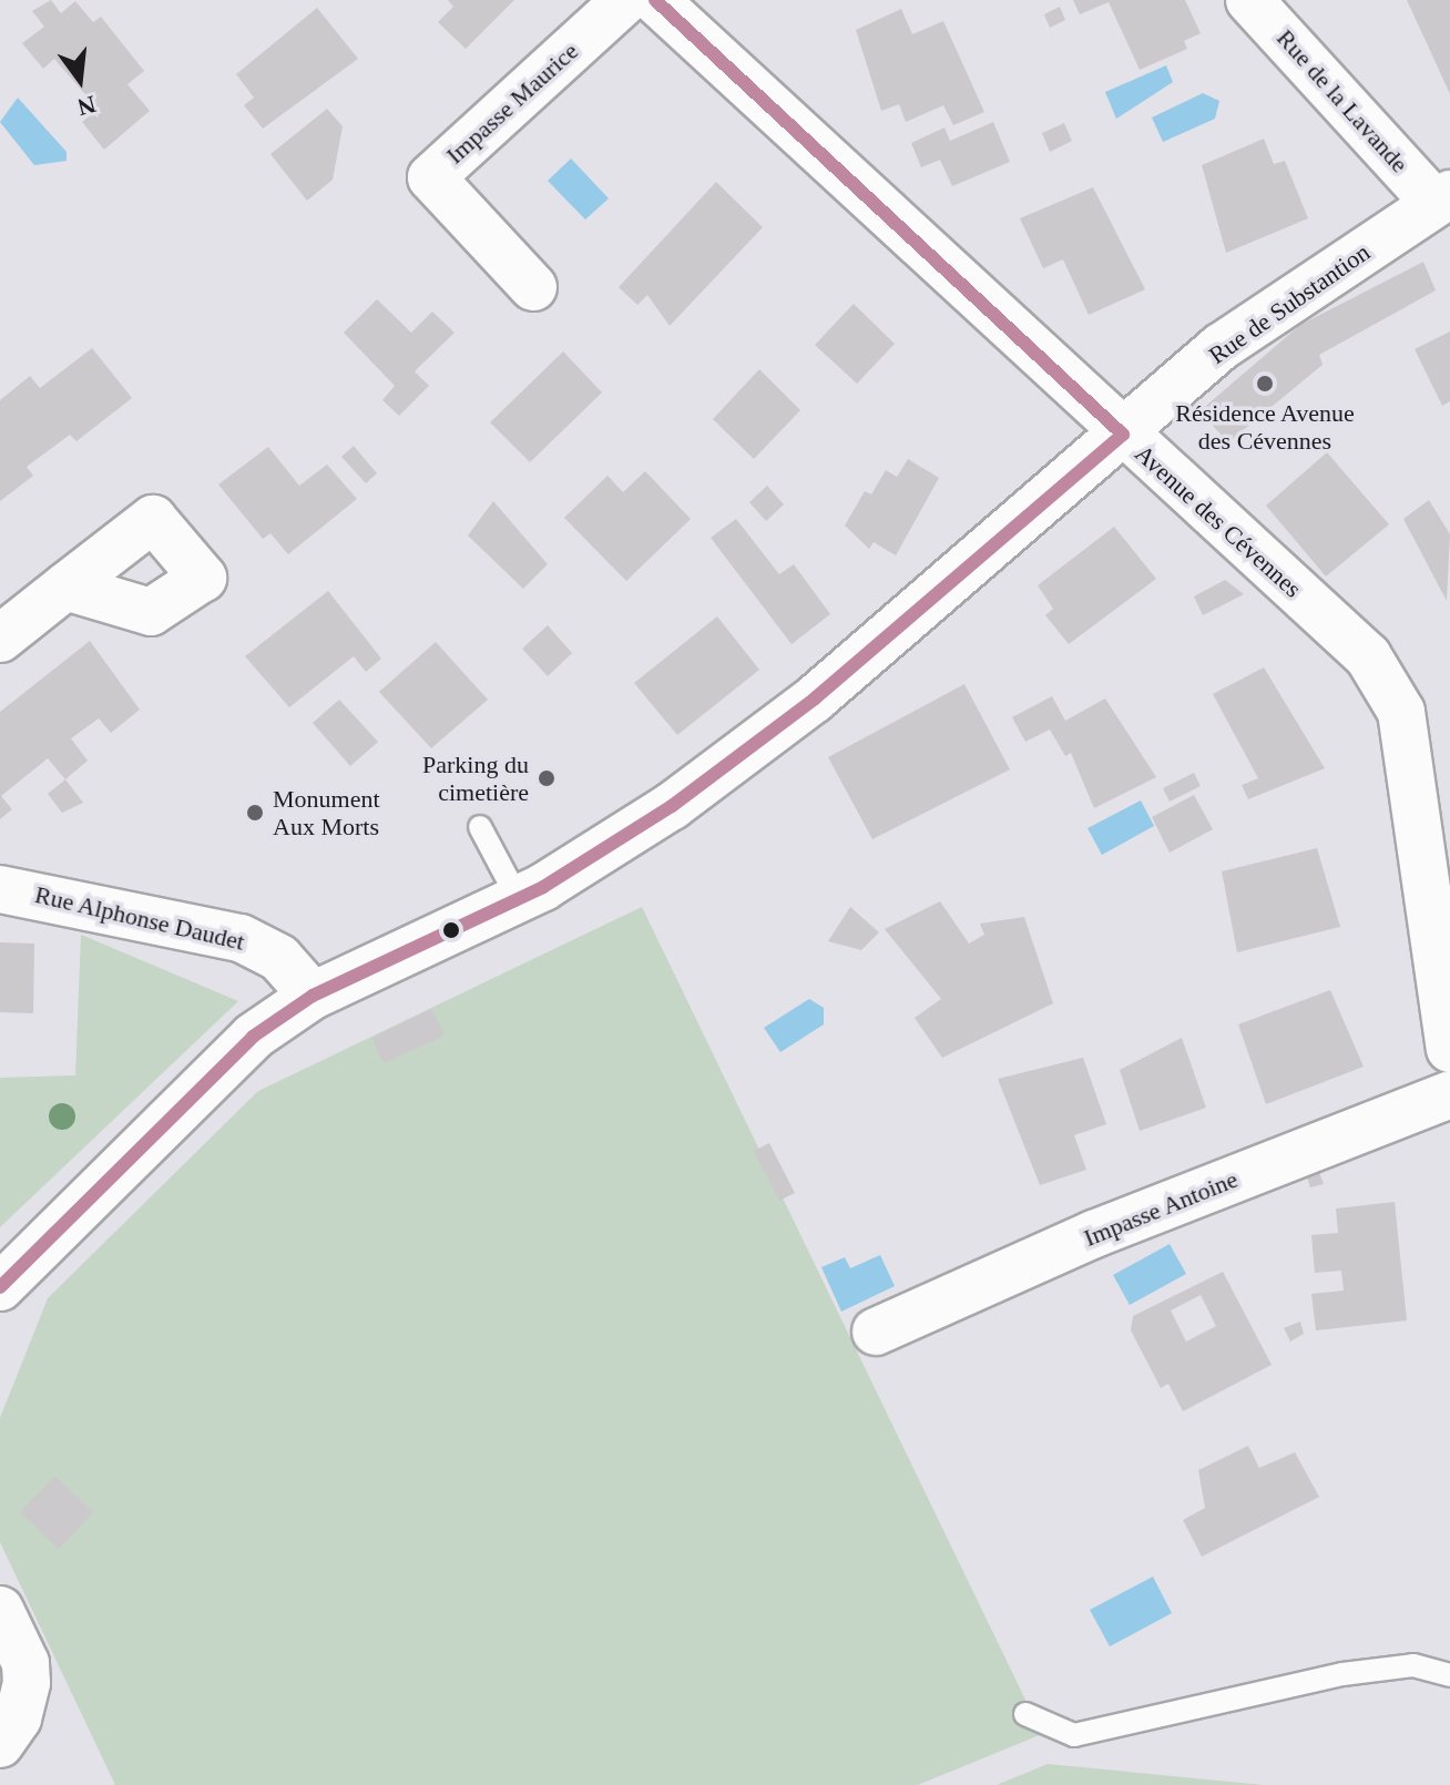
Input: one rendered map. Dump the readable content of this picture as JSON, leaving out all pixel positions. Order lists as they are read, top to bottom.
{
  "streets": {
    "street": [
      "Rue de la Lavande",
      "Impasse Maurice",
      "Rue de Substantion",
      "Avenue des Cévennes",
      "Rue Alphonse Daudet",
      "Impasse Antoine"
    ]
  },
  "crossings": [
    ["Rue de la Lavande", "Rue de Substantion"],
    ["Rue de Substantion", "Avenue des Cévennes"],
    ["Rue de Substantion", "Rue Alphonse Daudet"]
  ],
  "places": ["Résidence Avenue des Cévennes", "Parking du cimetière", "Monument Aux Morts"],
  "north": "bottom"
}
